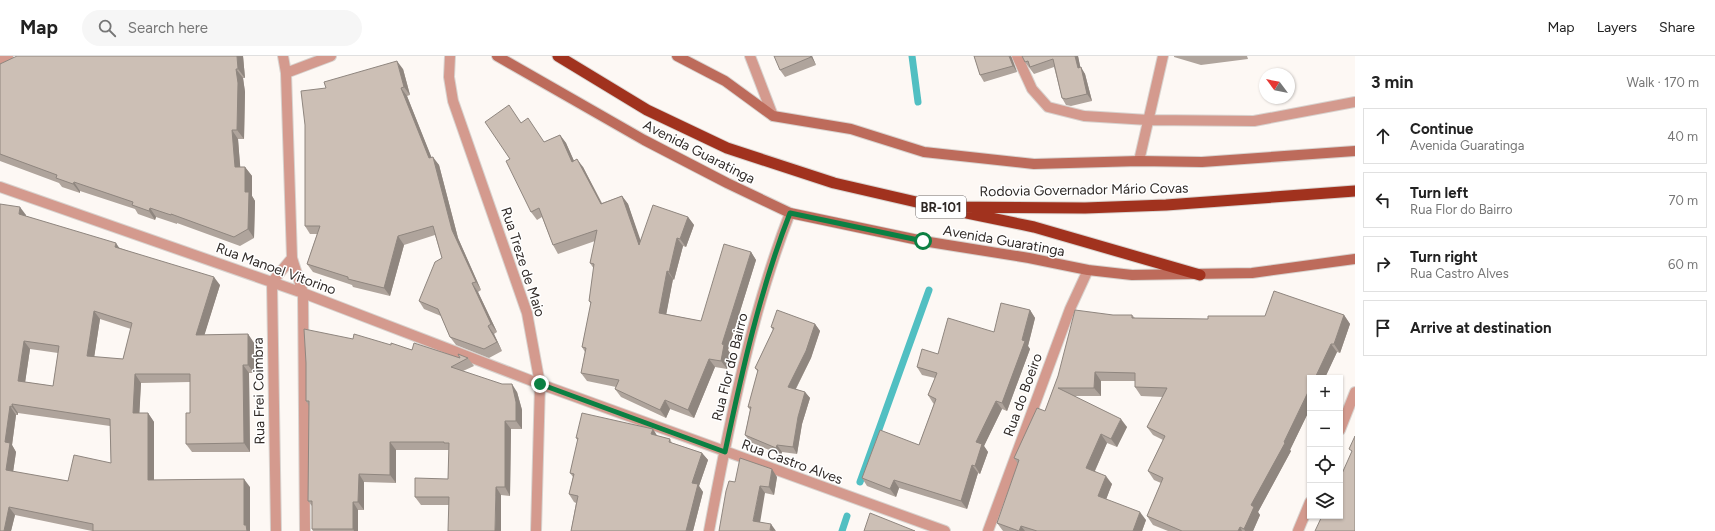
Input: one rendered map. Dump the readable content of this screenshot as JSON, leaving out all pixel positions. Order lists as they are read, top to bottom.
{
  "streets": {
    "highway": ["Rodovia Governador Mário Covas", "BR-101"],
    "main road": ["Avenida Guaratinga"],
    "street": [
      "Rua Treze de Maio",
      "Rua Manoel Vitorino",
      "Rua Flor do Bairro",
      "Rua Frei Coimbra",
      "Rua do Boeiro",
      "Rua Castro Alves"
    ]
  },
  "crossings": [
    ["Avenida Guaratinga", "Rua Flor do Bairro"],
    ["Avenida Guaratinga", "Rua do Boeiro"],
    ["Rua Treze de Maio", "Rua Manoel Vitorino"],
    ["Rua Treze de Maio", "Rua Castro Alves"],
    ["Rua Manoel Vitorino", "Rua Frei Coimbra"],
    ["Rua Manoel Vitorino", "Rua Castro Alves"],
    ["Rua Flor do Bairro", "Rua Castro Alves"]
  ],
  "north": "top left",
  "page": {
    "header": "Map",
    "search": "Search here",
    "nav": ["Map", "Layers", "Share"],
    "heading": ["3 min", "Walk · 170 m"],
    "list": [
      ["Continue", "Avenida Guaratinga", "40 m"],
      ["Turn left", "Rua Flor do Bairro", "70 m"],
      ["Turn right", "Rua Castro Alves", "60 m"],
      "Arrive at destination"
    ],
    "map_buttons": ["+", "−"]
  }
}
